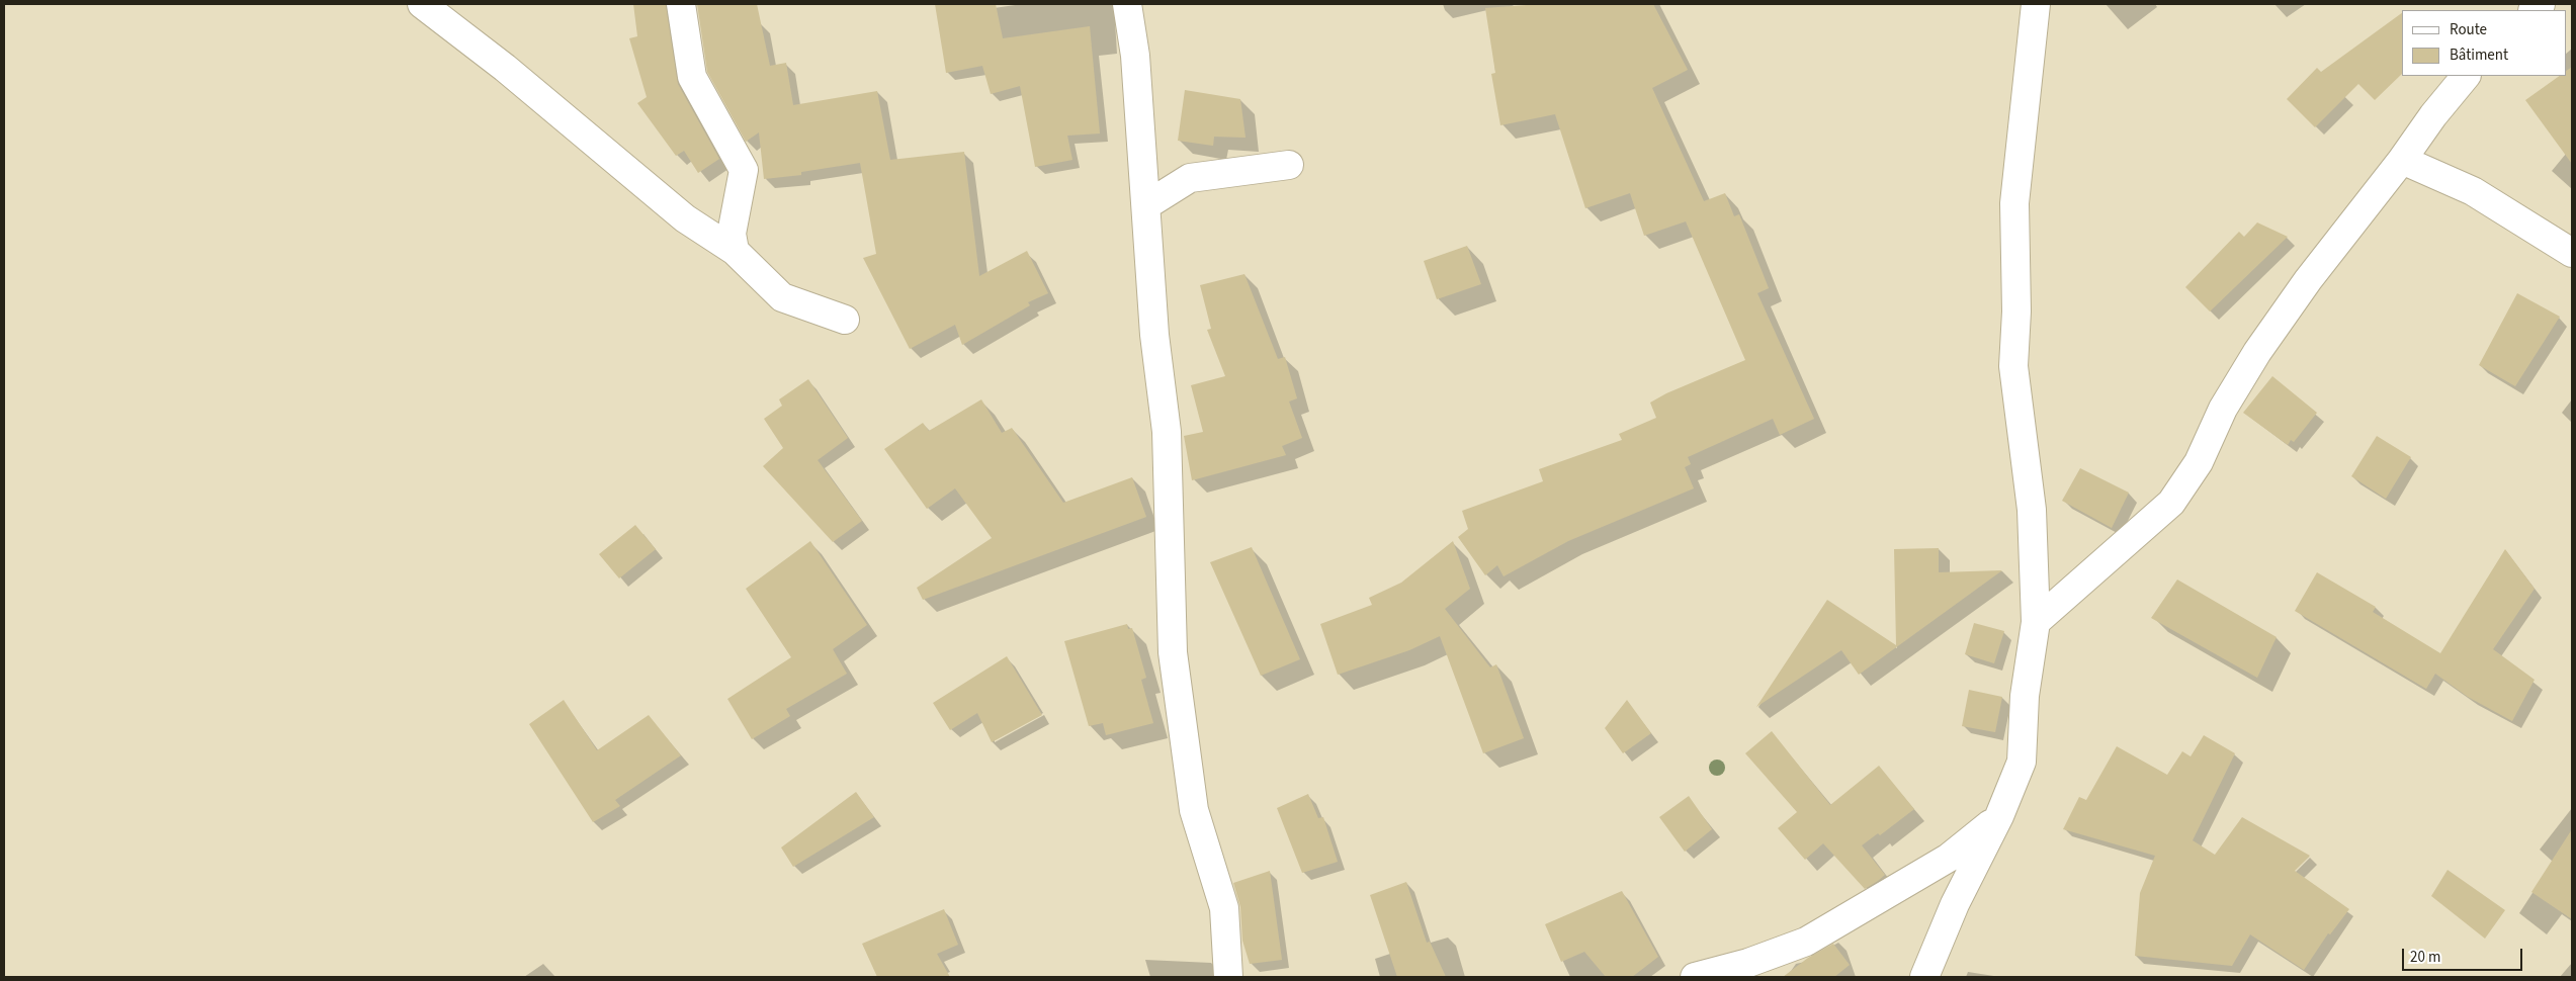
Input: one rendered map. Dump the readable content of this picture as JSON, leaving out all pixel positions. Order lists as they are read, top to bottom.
{
  "legend": ["Route", "Bâtiment"],
  "scale_bar": "20 m"
}
